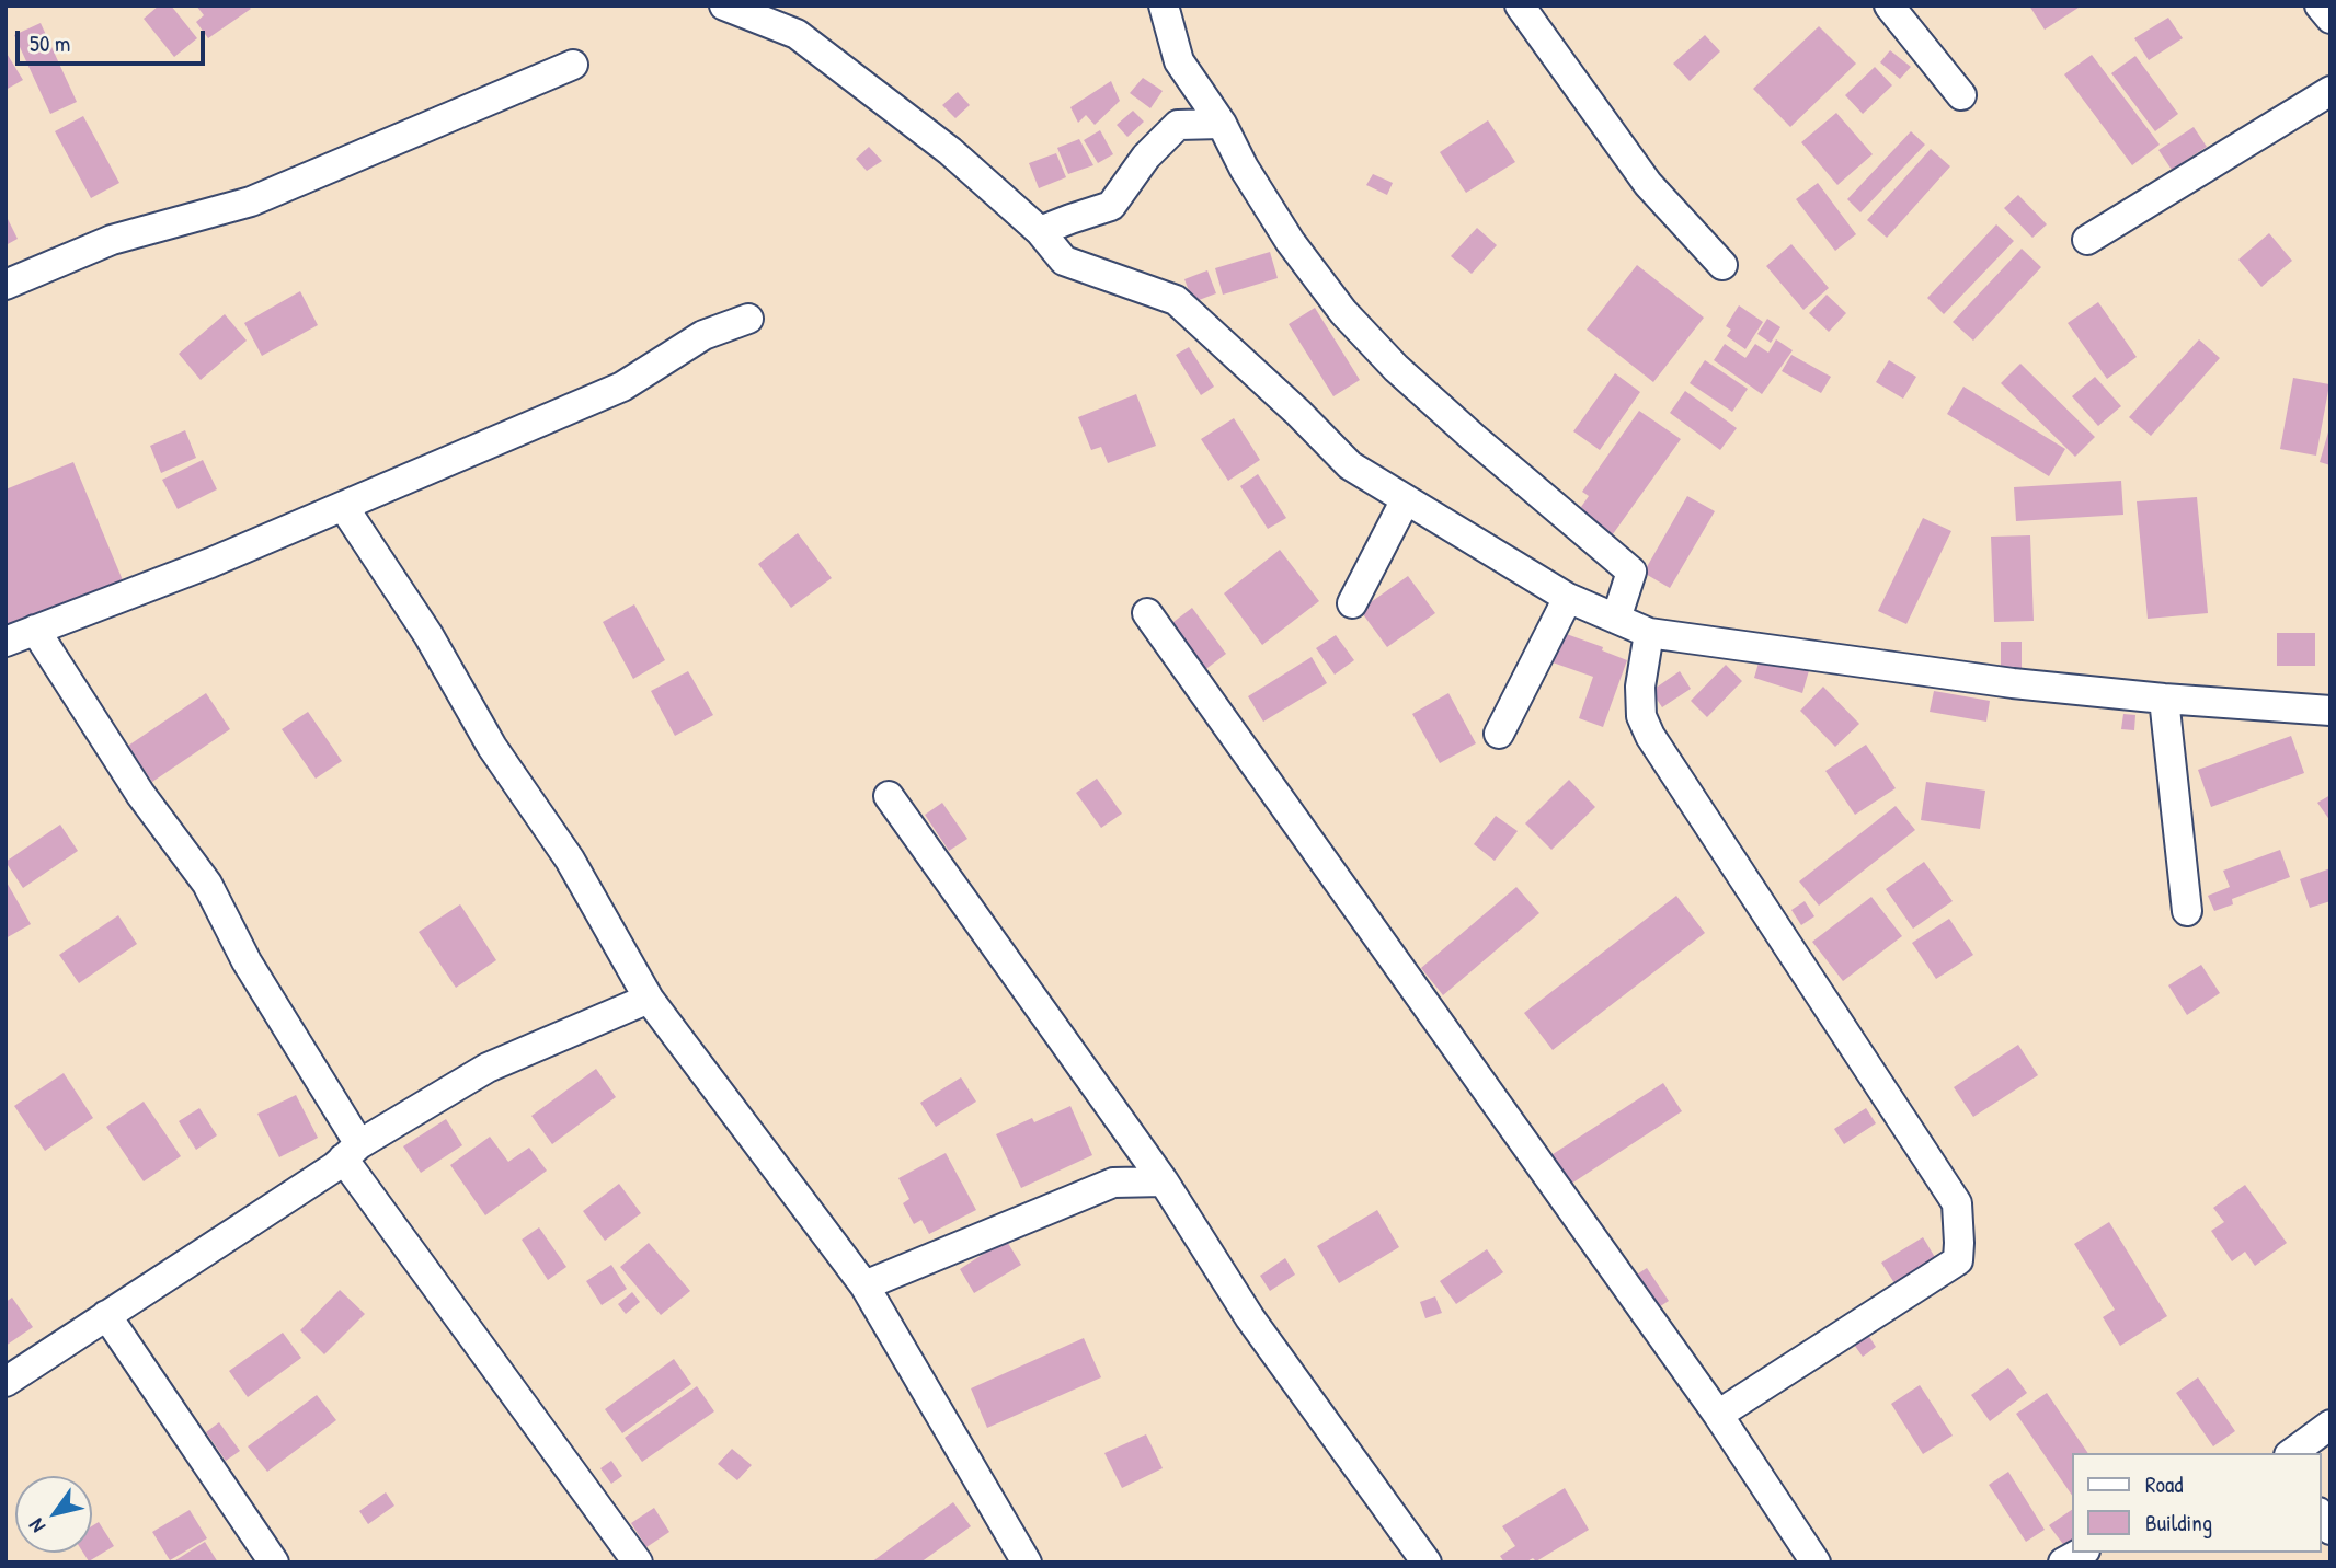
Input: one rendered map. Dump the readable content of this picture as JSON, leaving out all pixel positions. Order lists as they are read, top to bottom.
{
  "legend": ["Road", "Building"],
  "scale_bar": "50 m",
  "north": "bottom left"
}
